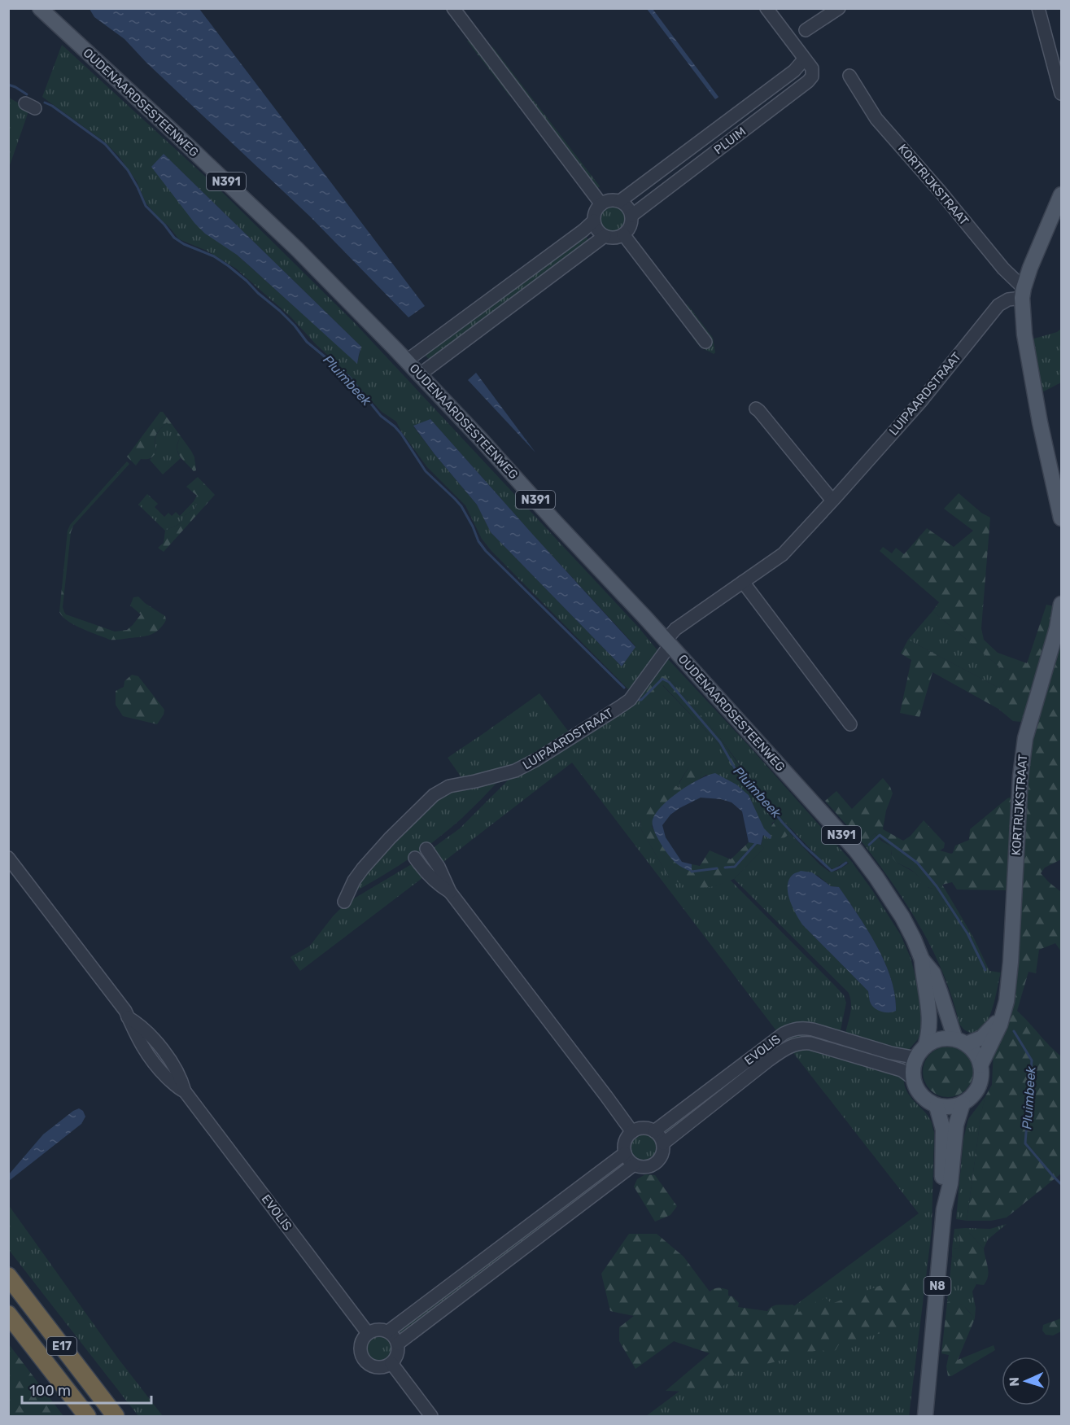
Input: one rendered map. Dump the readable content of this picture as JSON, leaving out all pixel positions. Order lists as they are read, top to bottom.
{
  "streets": {
    "highway": ["E17"],
    "main road": [
      "OUDENAARDSESTEENWEG",
      "N391",
      "KORTRIJKSTRAAT",
      "N8"
    ],
    "street": ["PLUIM", "LUIPAARDSTRAAT", "EVOLIS"]
  },
  "crossings": [
    ["OUDENAARDSESTEENWEG", "KORTRIJKSTRAAT"],
    ["OUDENAARDSESTEENWEG", "LUIPAARDSTRAAT"],
    ["OUDENAARDSESTEENWEG", "EVOLIS"],
    ["OUDENAARDSESTEENWEG", "N8"],
    ["KORTRIJKSTRAAT", "LUIPAARDSTRAAT"],
    ["KORTRIJKSTRAAT", "EVOLIS"],
    ["KORTRIJKSTRAAT", "N8"],
    ["EVOLIS", "N8"]
  ],
  "water": ["Pluimbeek"],
  "scale_bar": "100 m",
  "north": "left"
}
